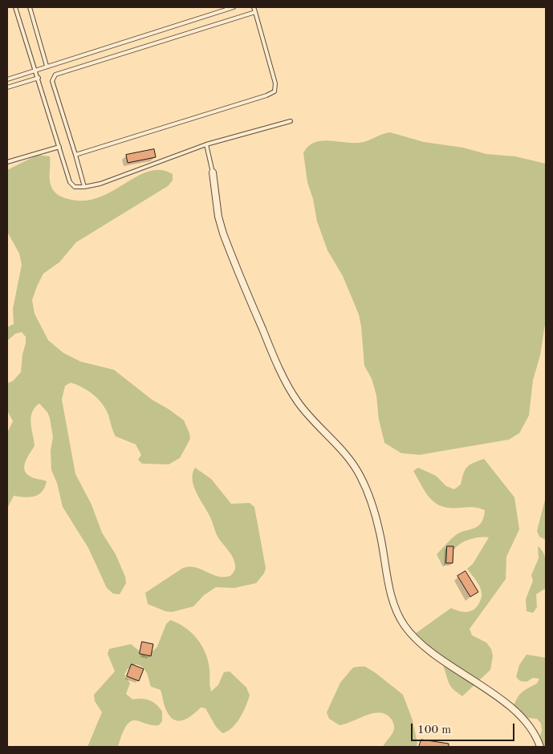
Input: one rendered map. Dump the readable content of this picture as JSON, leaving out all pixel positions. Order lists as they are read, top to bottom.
{
  "scale_bar": "100 m"
}
